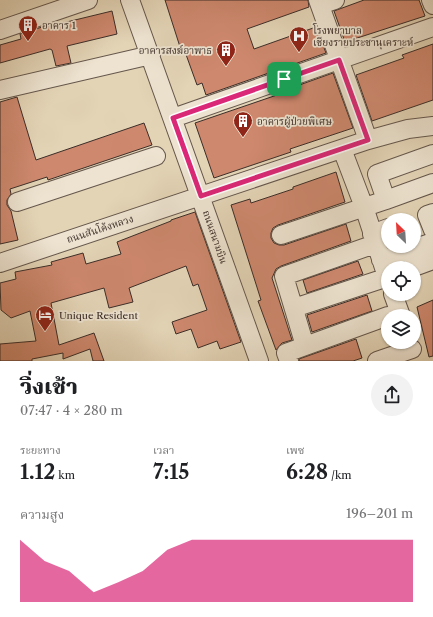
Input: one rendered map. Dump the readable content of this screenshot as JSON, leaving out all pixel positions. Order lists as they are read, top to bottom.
{
  "streets": {
    "street": ["ถนนสันโค้งหลวง", "ถนนสนามบิน"]
  },
  "crossings": [
    ["ถนนสันโค้งหลวง", "ถนนสนามบิน"]
  ],
  "places": {
    "building": ["อาคาร 1", "อาคารสงฆ์อาพาธ", "อาคารผู้ป่วยพิเศษ"],
    "hospital": ["โรงพยาบาล เชียงรายประชานุเคราะห์"],
    "hotel": ["Unique Resident"]
  },
  "north": "top left",
  "page": {
    "heading": ["วิ่งเช้า", "07:47 · 4 × 280 m"],
    "stats": [
      ["ระยะทาง", "1.12 km"],
      ["เวลา", "7:15"],
      ["เพซ", "6:28 /km"]
    ],
    "chart": ["ความสูง", "196–201 m"]
  }
}
